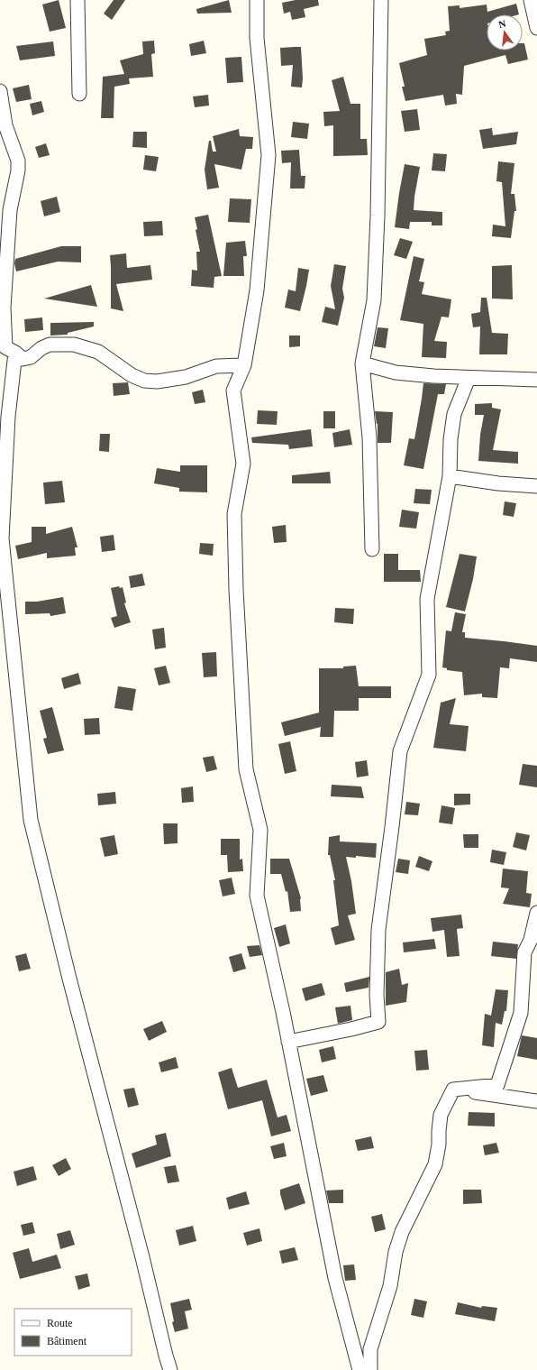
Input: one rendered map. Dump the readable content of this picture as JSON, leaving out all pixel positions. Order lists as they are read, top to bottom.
{
  "legend": ["Route", "Bâtiment"],
  "north": "top"
}
